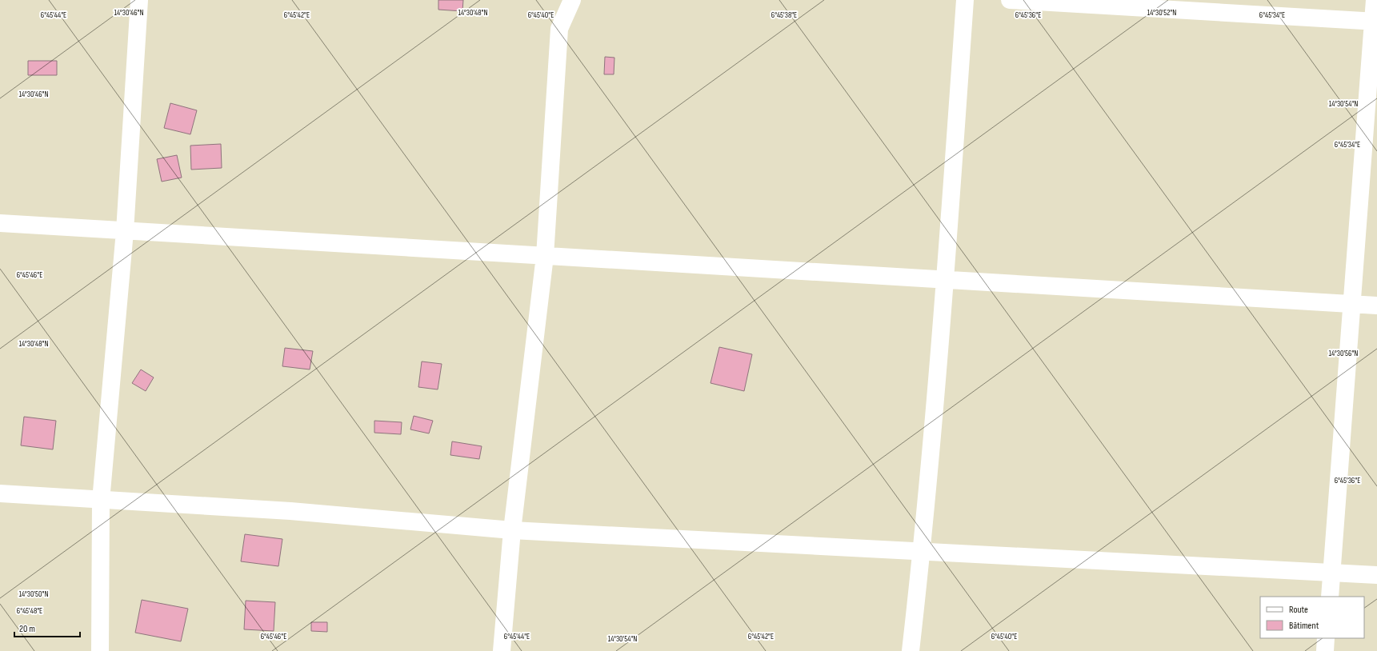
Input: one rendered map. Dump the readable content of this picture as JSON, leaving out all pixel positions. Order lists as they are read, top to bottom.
{
  "legend": ["Route", "Bâtiment"],
  "scale_bar": "20 m",
  "coordinates": [
    "14°30'46\"N",
    "14°30'48\"N",
    "14°30'52\"N",
    "6°45'44\"E",
    "6°45'42\"E",
    "6°45'40\"E",
    "6°45'38\"E",
    "6°45'36\"E",
    "6°45'34\"E",
    "14°30'54\"N",
    "6°45'46\"E",
    "14°30'56\"N",
    "14°30'50\"N",
    "6°45'48\"E"
  ]
}
